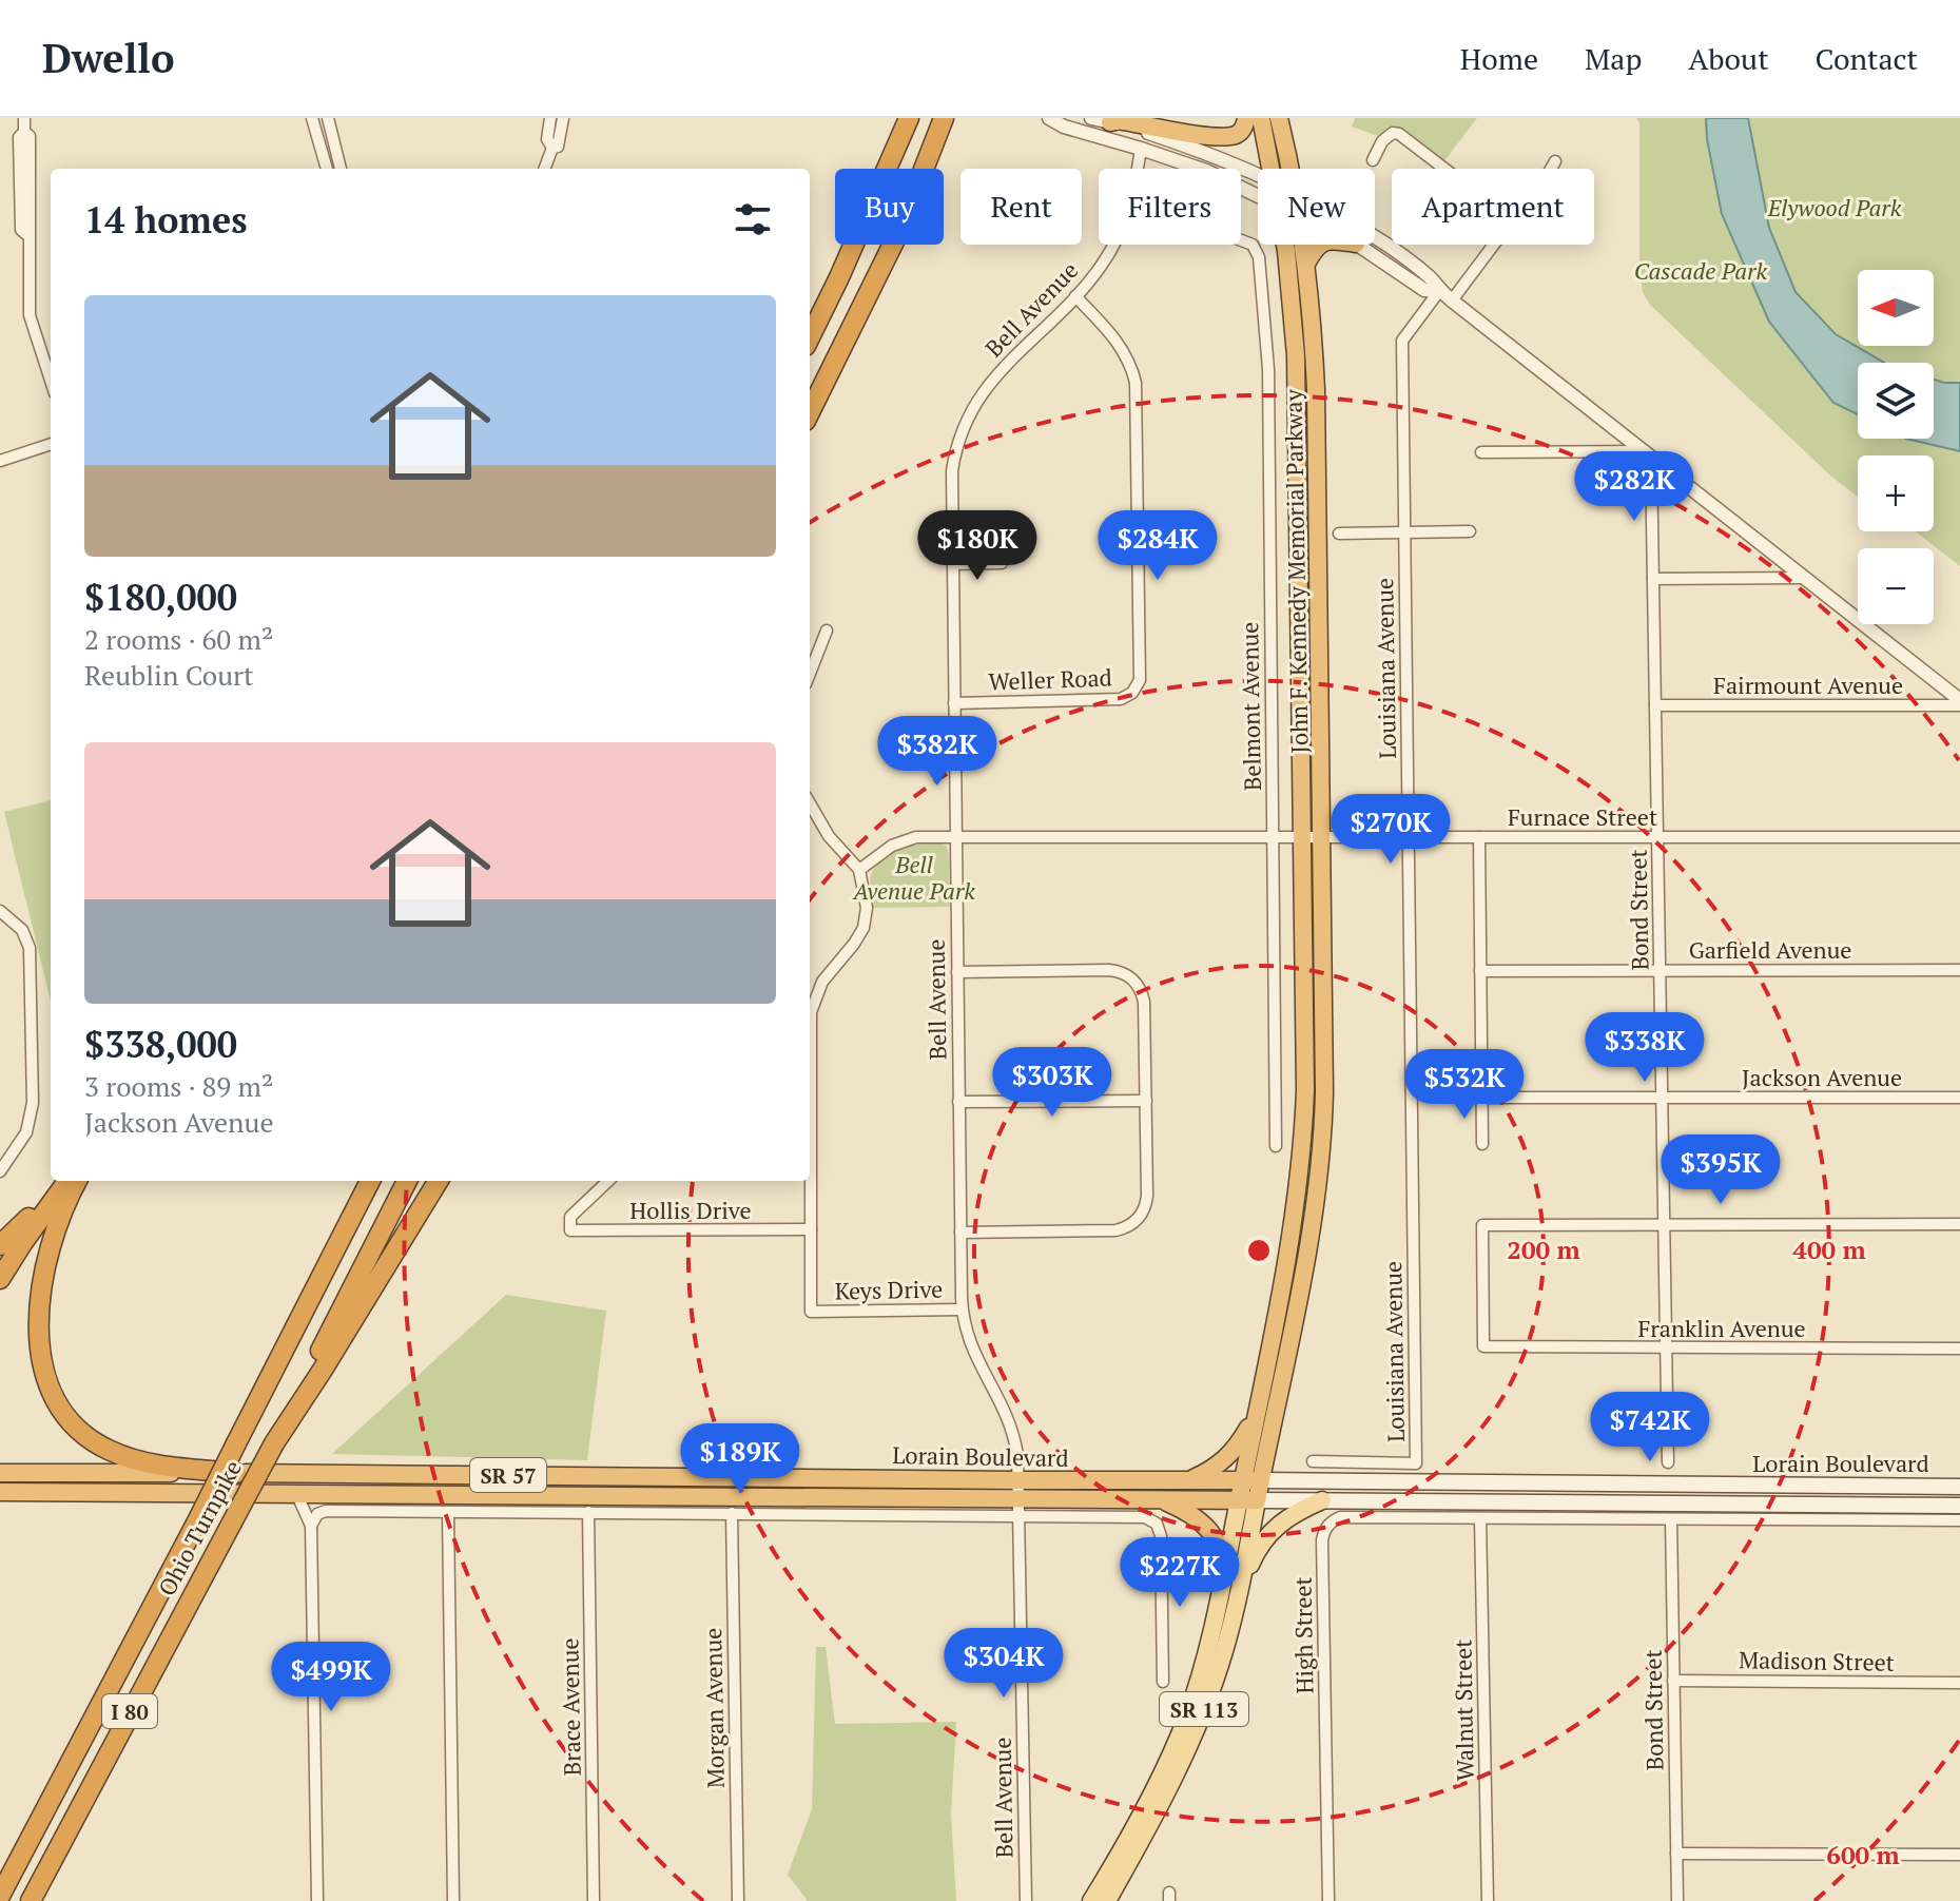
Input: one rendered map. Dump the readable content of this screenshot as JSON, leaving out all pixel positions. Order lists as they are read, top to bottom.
{
  "streets": {
    "highway": [
      "John F. Kennedy Memorial Parkway",
      "Lorain Boulevard",
      "SR 57",
      "Ohio Turnpike",
      "I 80"
    ],
    "main road": ["SR 113"],
    "street": [
      "Bell Avenue",
      "Louisiana Avenue",
      "Weller Road",
      "Fairmount Avenue",
      "Belmont Avenue",
      "Furnace Street",
      "Bond Street",
      "Garfield Avenue",
      "Jackson Avenue",
      "Hollis Drive",
      "Keys Drive",
      "Franklin Avenue",
      "High Street",
      "Madison Street",
      "Brace Avenue",
      "Morgan Avenue",
      "Walnut Street"
    ]
  },
  "crossings": [
    ["Bell Avenue", "Weller Road"],
    ["Bell Avenue", "Furnace Street"],
    ["Bell Avenue", "Keys Drive"],
    ["Bell Avenue", "Lorain Boulevard"],
    ["John F. Kennedy Memorial Parkway", "Furnace Street"],
    ["John F. Kennedy Memorial Parkway", "Lorain Boulevard"],
    ["John F. Kennedy Memorial Parkway", "SR 57"],
    ["Louisiana Avenue", "Furnace Street"],
    ["Fairmount Avenue", "Bond Street"],
    ["Belmont Avenue", "Furnace Street"],
    ["Furnace Street", "Bond Street"],
    ["Furnace Street", "Keys Drive"],
    ["Bond Street", "Garfield Avenue"],
    ["Bond Street", "Jackson Avenue"],
    ["Bond Street", "Franklin Avenue"],
    ["Bond Street", "Madison Street"],
    ["Hollis Drive", "Keys Drive"],
    ["Lorain Boulevard", "SR 57"],
    ["Lorain Boulevard", "Brace Avenue"],
    ["Lorain Boulevard", "Morgan Avenue"],
    ["High Street", "Walnut Street"]
  ],
  "parks": ["Elywood Park", "Cascade Park", "Bell Avenue Park"],
  "north": "left",
  "page": {
    "header": "Dwello",
    "nav": [
      "Home",
      "Map",
      "About",
      "Contact"
    ],
    "chip": [
      "Buy",
      "Rent",
      "Filters",
      "New",
      "Apartment"
    ],
    "heading": "14 homes",
    "map_buttons": ["+", "−"],
    "list": [
      {
        "name": "$180,000",
        "note": "2 rooms · 60 m² · Reublin Court"
      },
      {
        "name": "$338,000",
        "note": "3 rooms · 89 m² · Jackson Avenue"
      }
    ],
    "price": [
      "$282K",
      "$180K",
      "$284K",
      "$382K",
      "$270K",
      "$338K",
      "$303K",
      "$532K",
      "$395K",
      "$742K",
      "$189K",
      "$227K",
      "$304K",
      "$499K"
    ]
  },
  "rings": ["200 m", "400 m", "600 m"]
}
